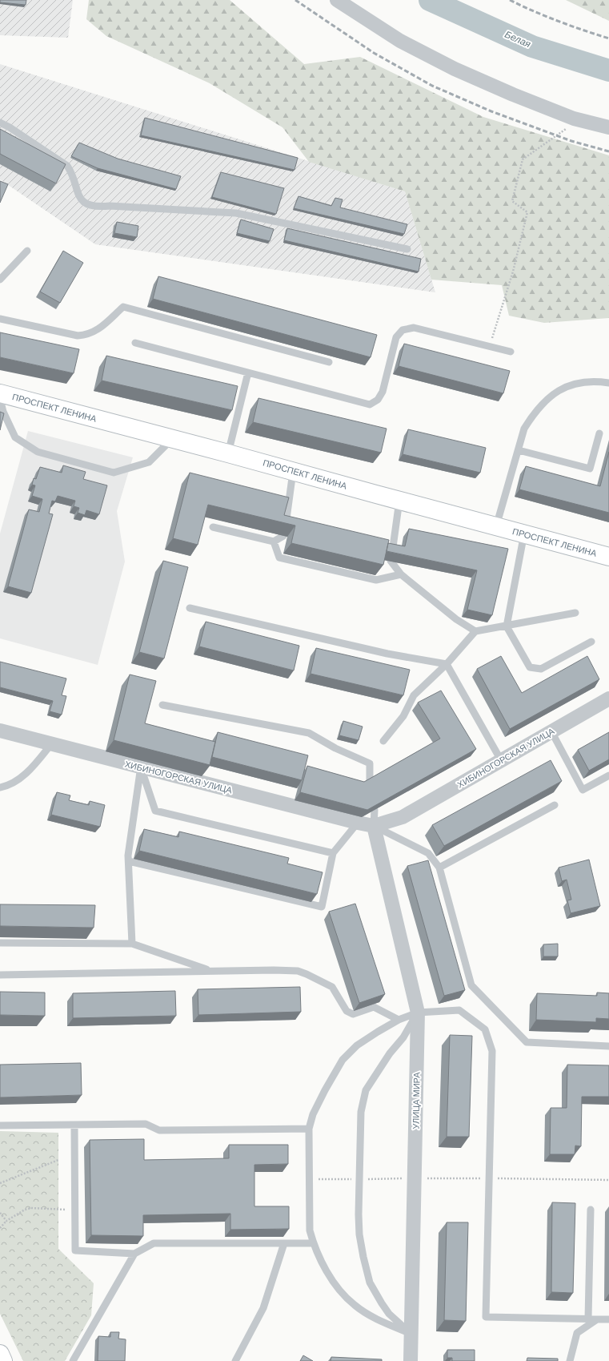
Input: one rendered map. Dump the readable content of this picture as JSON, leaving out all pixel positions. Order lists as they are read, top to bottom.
{
  "streets": {
    "main road": ["ПРОСПЕКТ ЛЕНИНА"],
    "street": ["ХИБИНОГОРСКАЯ УЛИЦА", "УЛИЦА МИРА"]
  },
  "crossings": [
    ["ХИБИНОГОРСКАЯ УЛИЦА", "УЛИЦА МИРА"]
  ],
  "water": ["Белая"]
}
